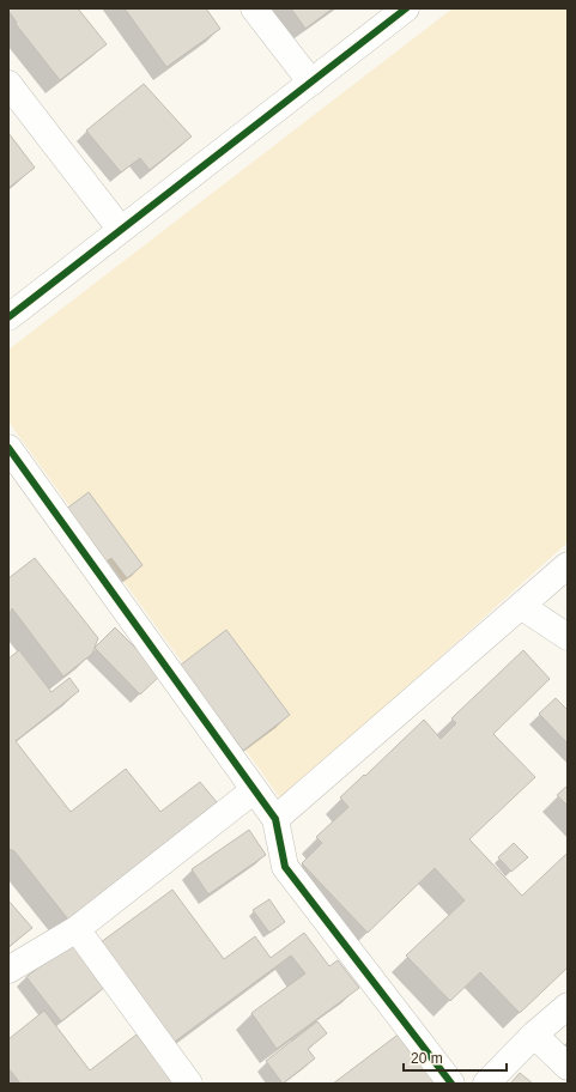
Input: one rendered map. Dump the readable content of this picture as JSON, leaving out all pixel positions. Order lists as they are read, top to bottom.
{
  "scale_bar": "20 m"
}
